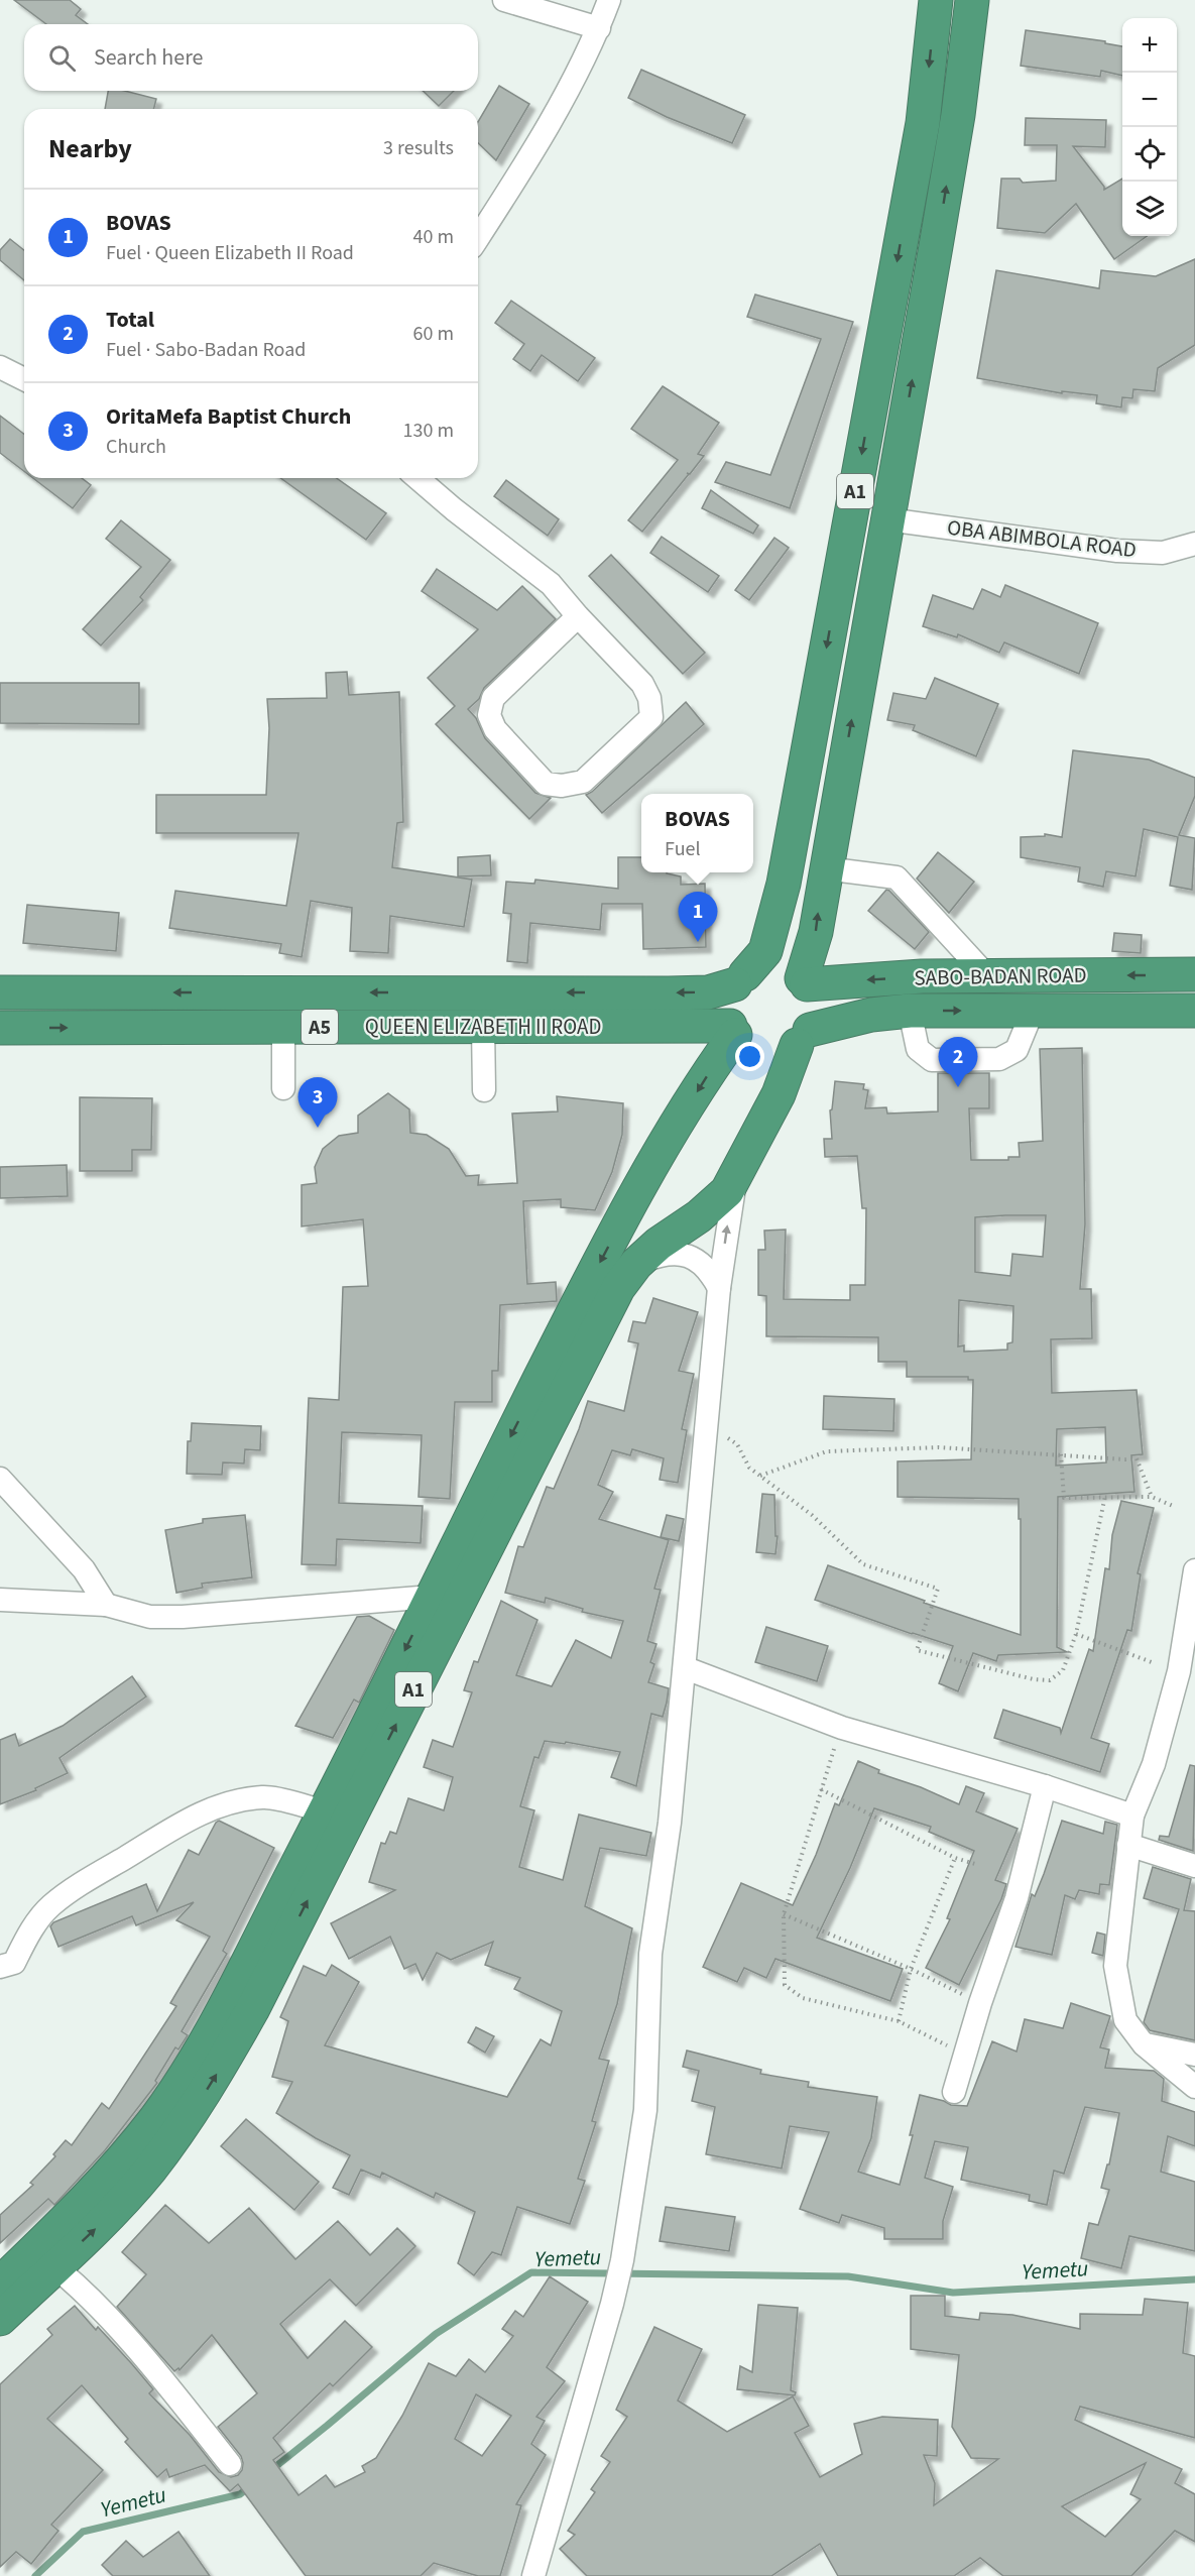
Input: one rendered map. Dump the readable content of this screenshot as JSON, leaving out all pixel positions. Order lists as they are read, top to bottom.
{
  "streets": {
    "highway": [
      "A1",
      "SABO-BADAN ROAD",
      "A5",
      "QUEEN ELIZABETH II ROAD"
    ],
    "street": ["OBA ABIMBOLA ROAD"]
  },
  "crossings": [
    ["A1", "OBA ABIMBOLA ROAD"],
    ["A1", "SABO-BADAN ROAD"],
    ["A1", "QUEEN ELIZABETH II ROAD"],
    ["SABO-BADAN ROAD", "QUEEN ELIZABETH II ROAD"]
  ],
  "water": ["Yemetu"],
  "page": {
    "map_buttons": ["+", "−"],
    "search": "Search here",
    "heading": ["Nearby", "3 results"],
    "list": [
      {
        "mark": "1",
        "name": "BOVAS",
        "note": "Fuel · Queen Elizabeth II Road",
        "value": "40 m"
      },
      {
        "mark": "2",
        "name": "Total",
        "note": "Fuel · Sabo-Badan Road",
        "value": "60 m"
      },
      {
        "mark": "3",
        "name": "OritaMefa Baptist Church",
        "note": "Church",
        "value": "130 m"
      }
    ],
    "popup": ["BOVAS", "Fuel"],
    "pins": ["1", "2", "3"]
  }
}
